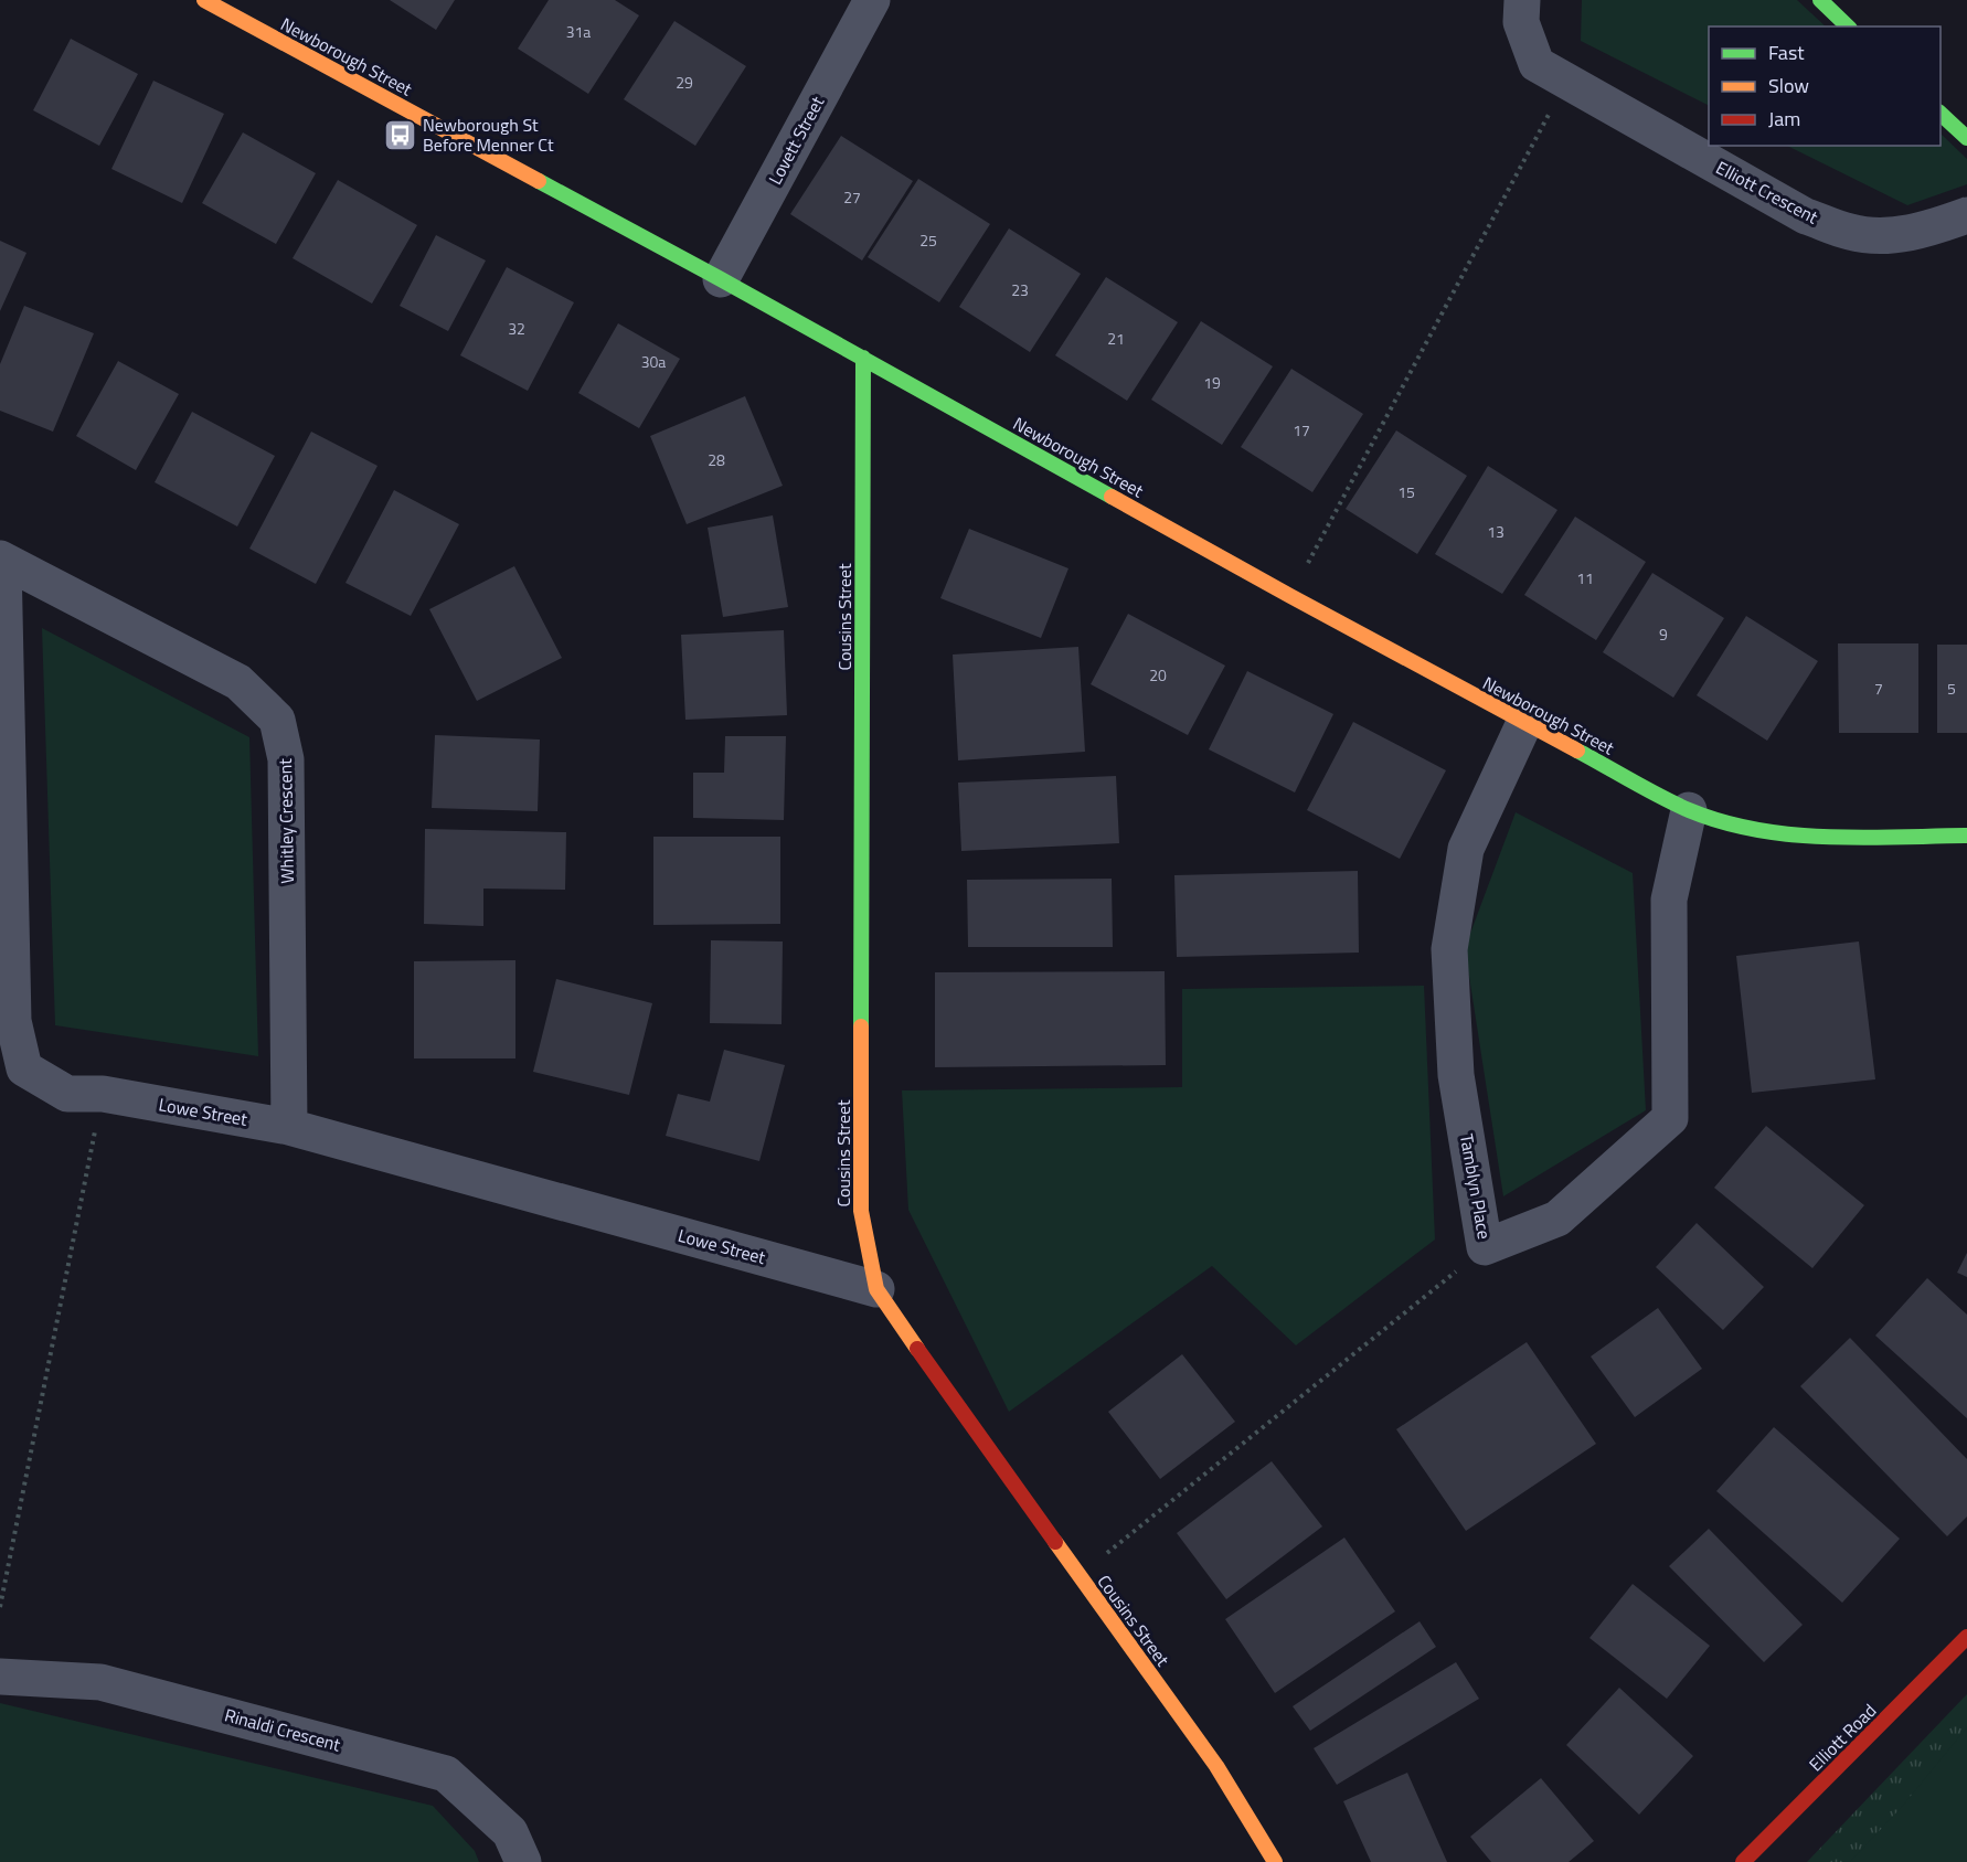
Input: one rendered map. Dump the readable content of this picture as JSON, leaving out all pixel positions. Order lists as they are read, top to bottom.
{
  "streets": {
    "street": [
      "Newborough Street",
      "Lovett Street",
      "Elliott Crescent",
      "Cousins Street",
      "Whitley Crescent",
      "Lowe Street",
      "Tamblyn Place",
      "Rinaldi Crescent",
      "Elliott Road"
    ]
  },
  "crossings": [
    ["Newborough Street", "Lovett Street"],
    ["Newborough Street", "Cousins Street"],
    ["Newborough Street", "Tamblyn Place"],
    ["Cousins Street", "Lowe Street"],
    ["Whitley Crescent", "Lowe Street"]
  ],
  "places": {
    "bus stop": ["Newborough St Before Menner Ct"]
  },
  "house_numbers": [
    "31a",
    "29",
    "27",
    "25",
    "23",
    "32",
    "21",
    "30a",
    "19",
    "17",
    "28",
    "15",
    "13",
    "11",
    "9",
    "20",
    "7",
    "5"
  ],
  "legend": ["Fast", "Slow", "Jam"]
}
